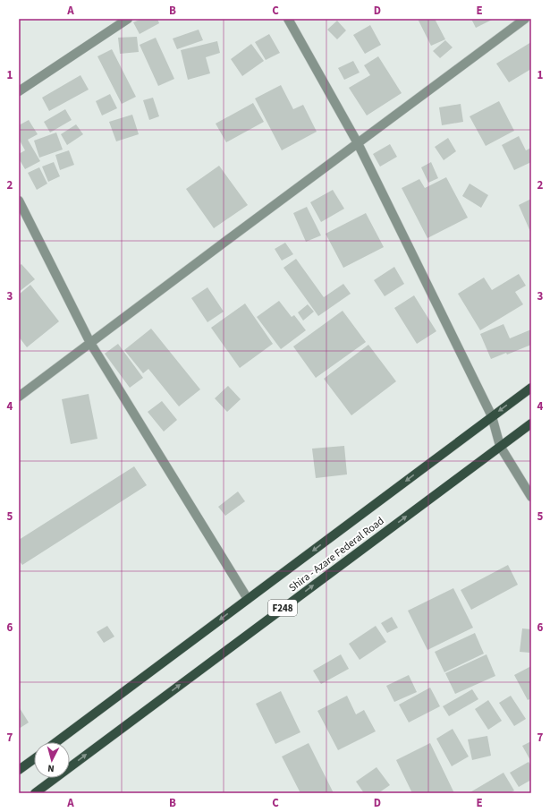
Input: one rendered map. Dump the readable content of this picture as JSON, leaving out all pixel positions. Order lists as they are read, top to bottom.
{
  "streets": {
    "main road": ["Shira - Azare Federal Road", "F248"]
  },
  "north": "bottom",
  "grid": {
    "columns": [
      "A",
      "B",
      "C",
      "D",
      "E"
    ],
    "rows": [
      "1",
      "2",
      "3",
      "4",
      "5",
      "6",
      "7"
    ]
  }
}
